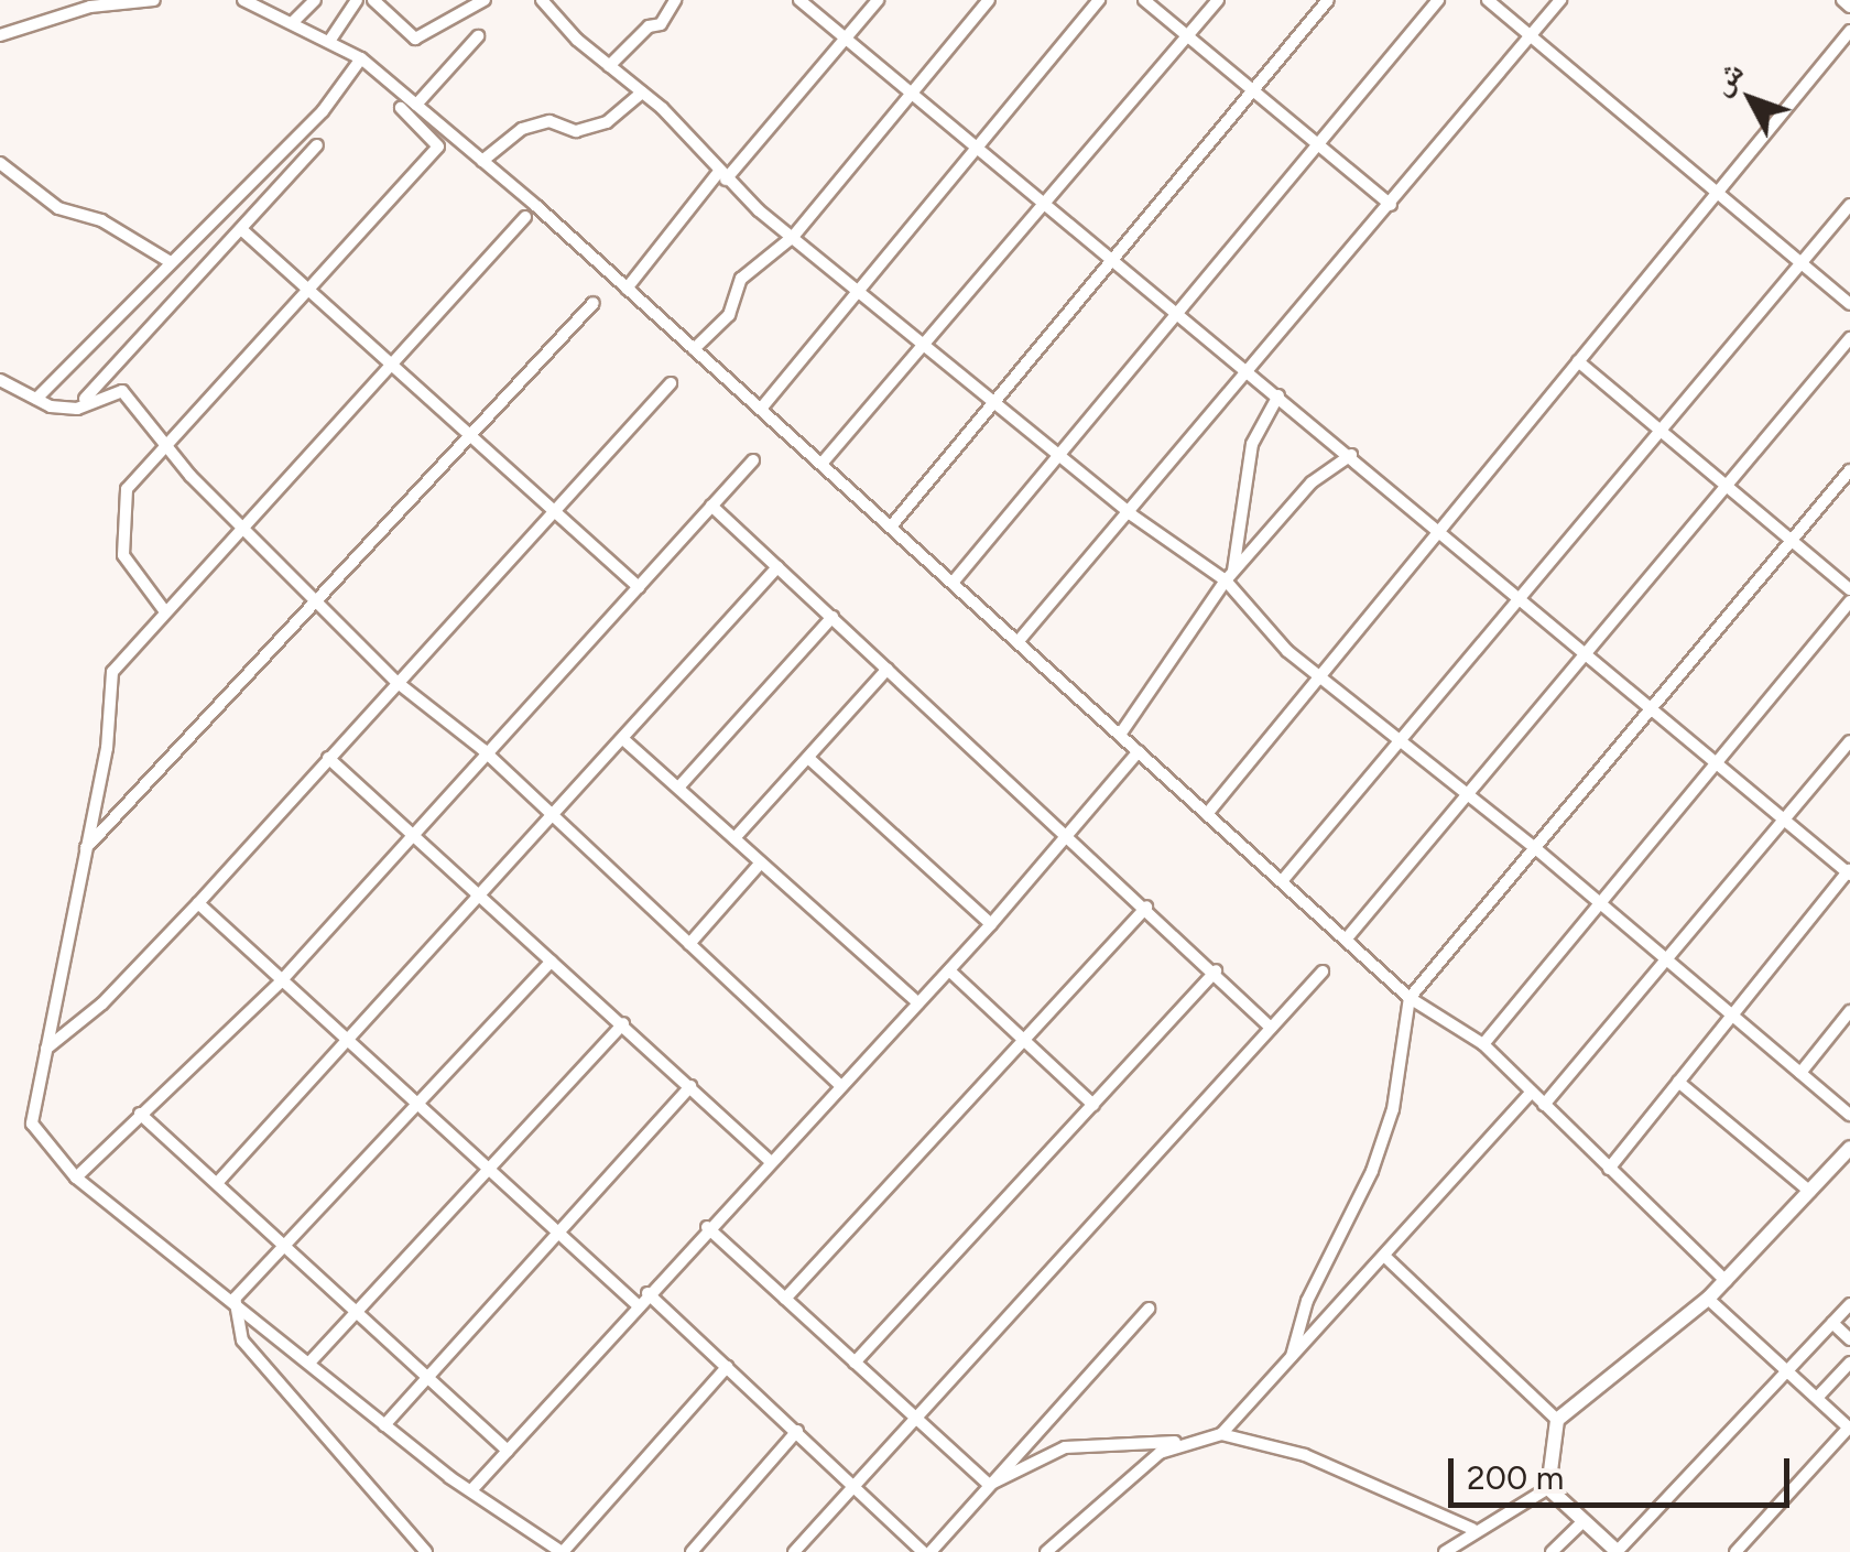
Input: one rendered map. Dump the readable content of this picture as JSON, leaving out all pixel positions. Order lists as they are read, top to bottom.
{
  "scale_bar": "200 m",
  "north": "top left"
}
